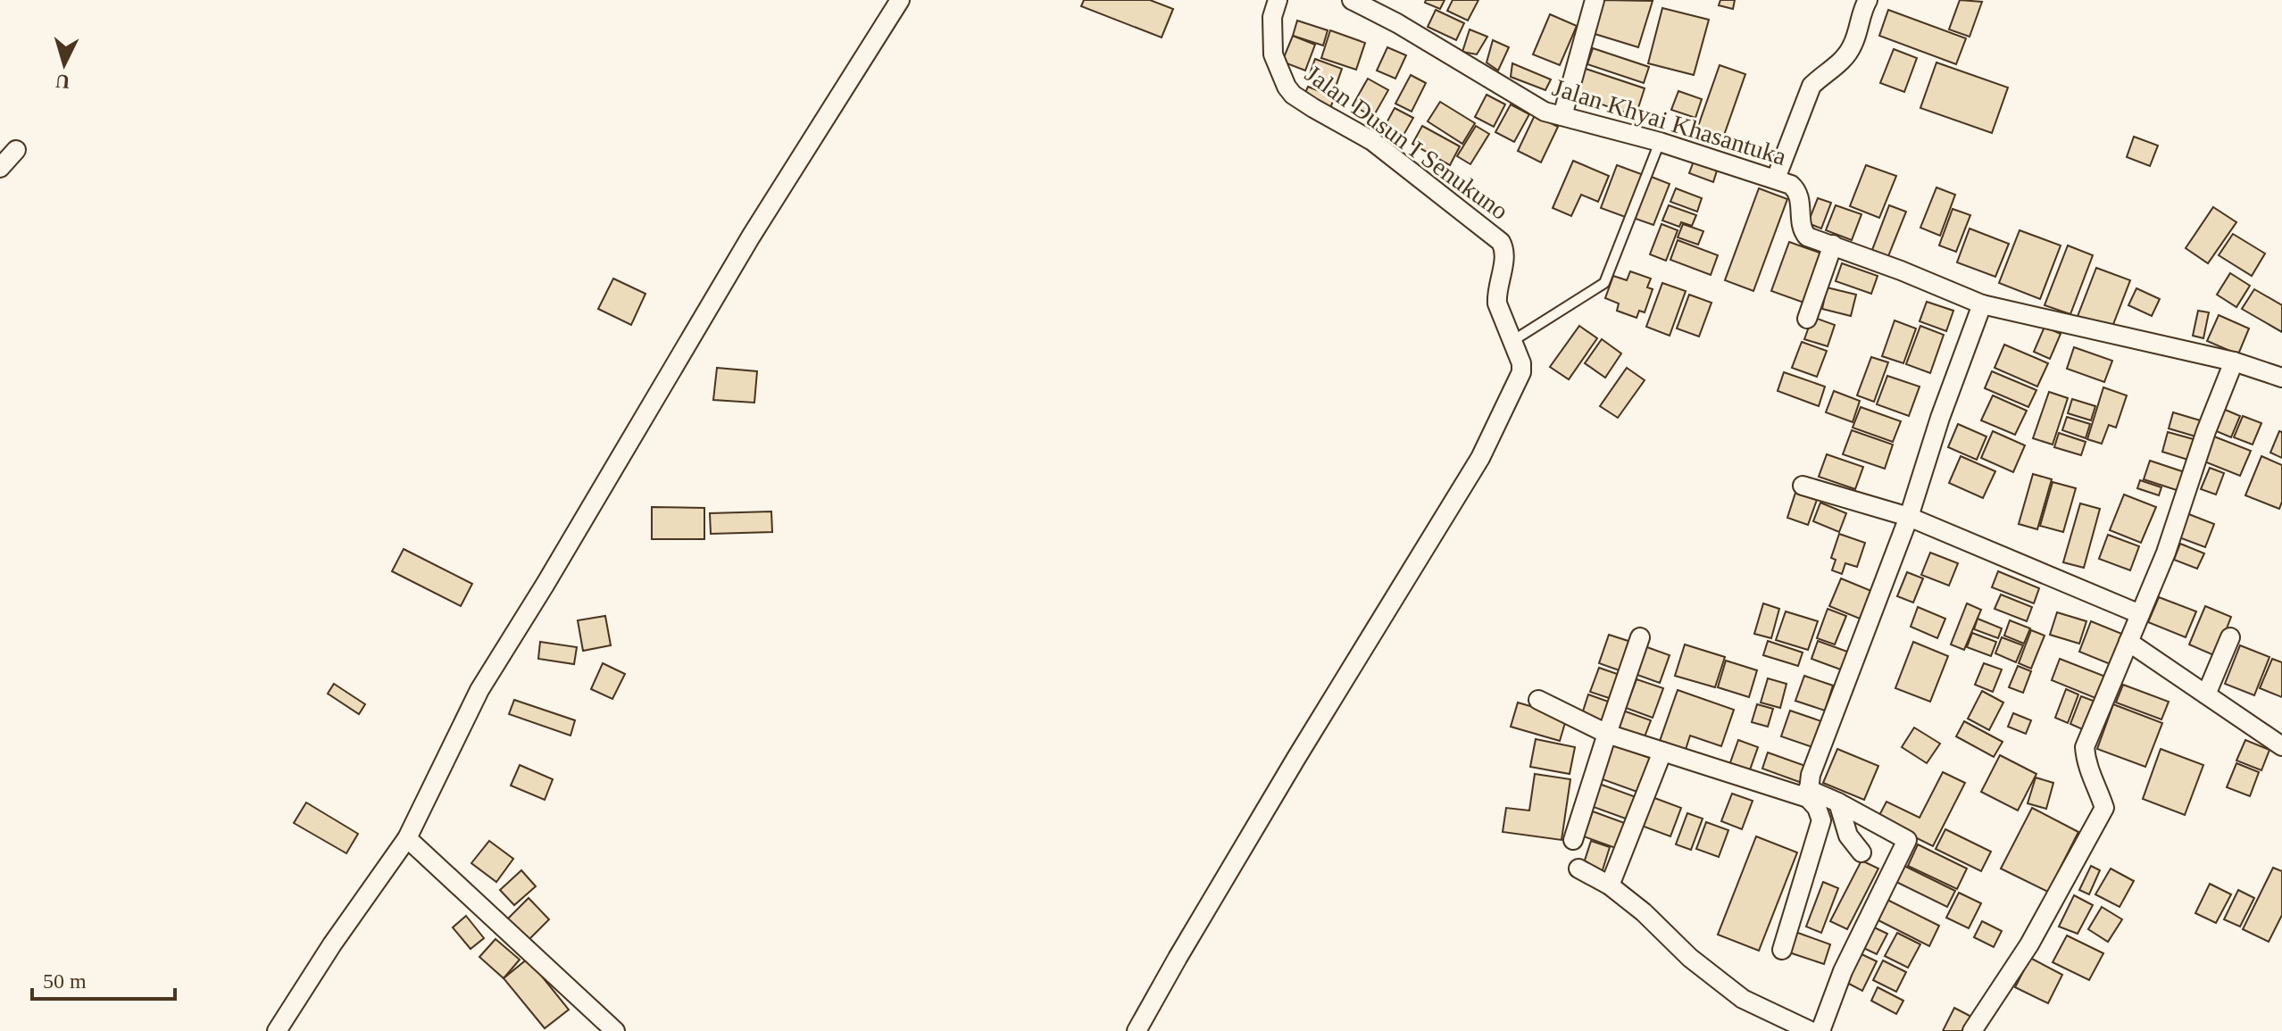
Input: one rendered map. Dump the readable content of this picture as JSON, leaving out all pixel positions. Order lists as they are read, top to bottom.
{
  "streets": {
    "street": ["Jalan Khyai Khasantuka", "Jalan Dusun I Senukuno"]
  },
  "scale_bar": "50 m",
  "north": "bottom"
}
